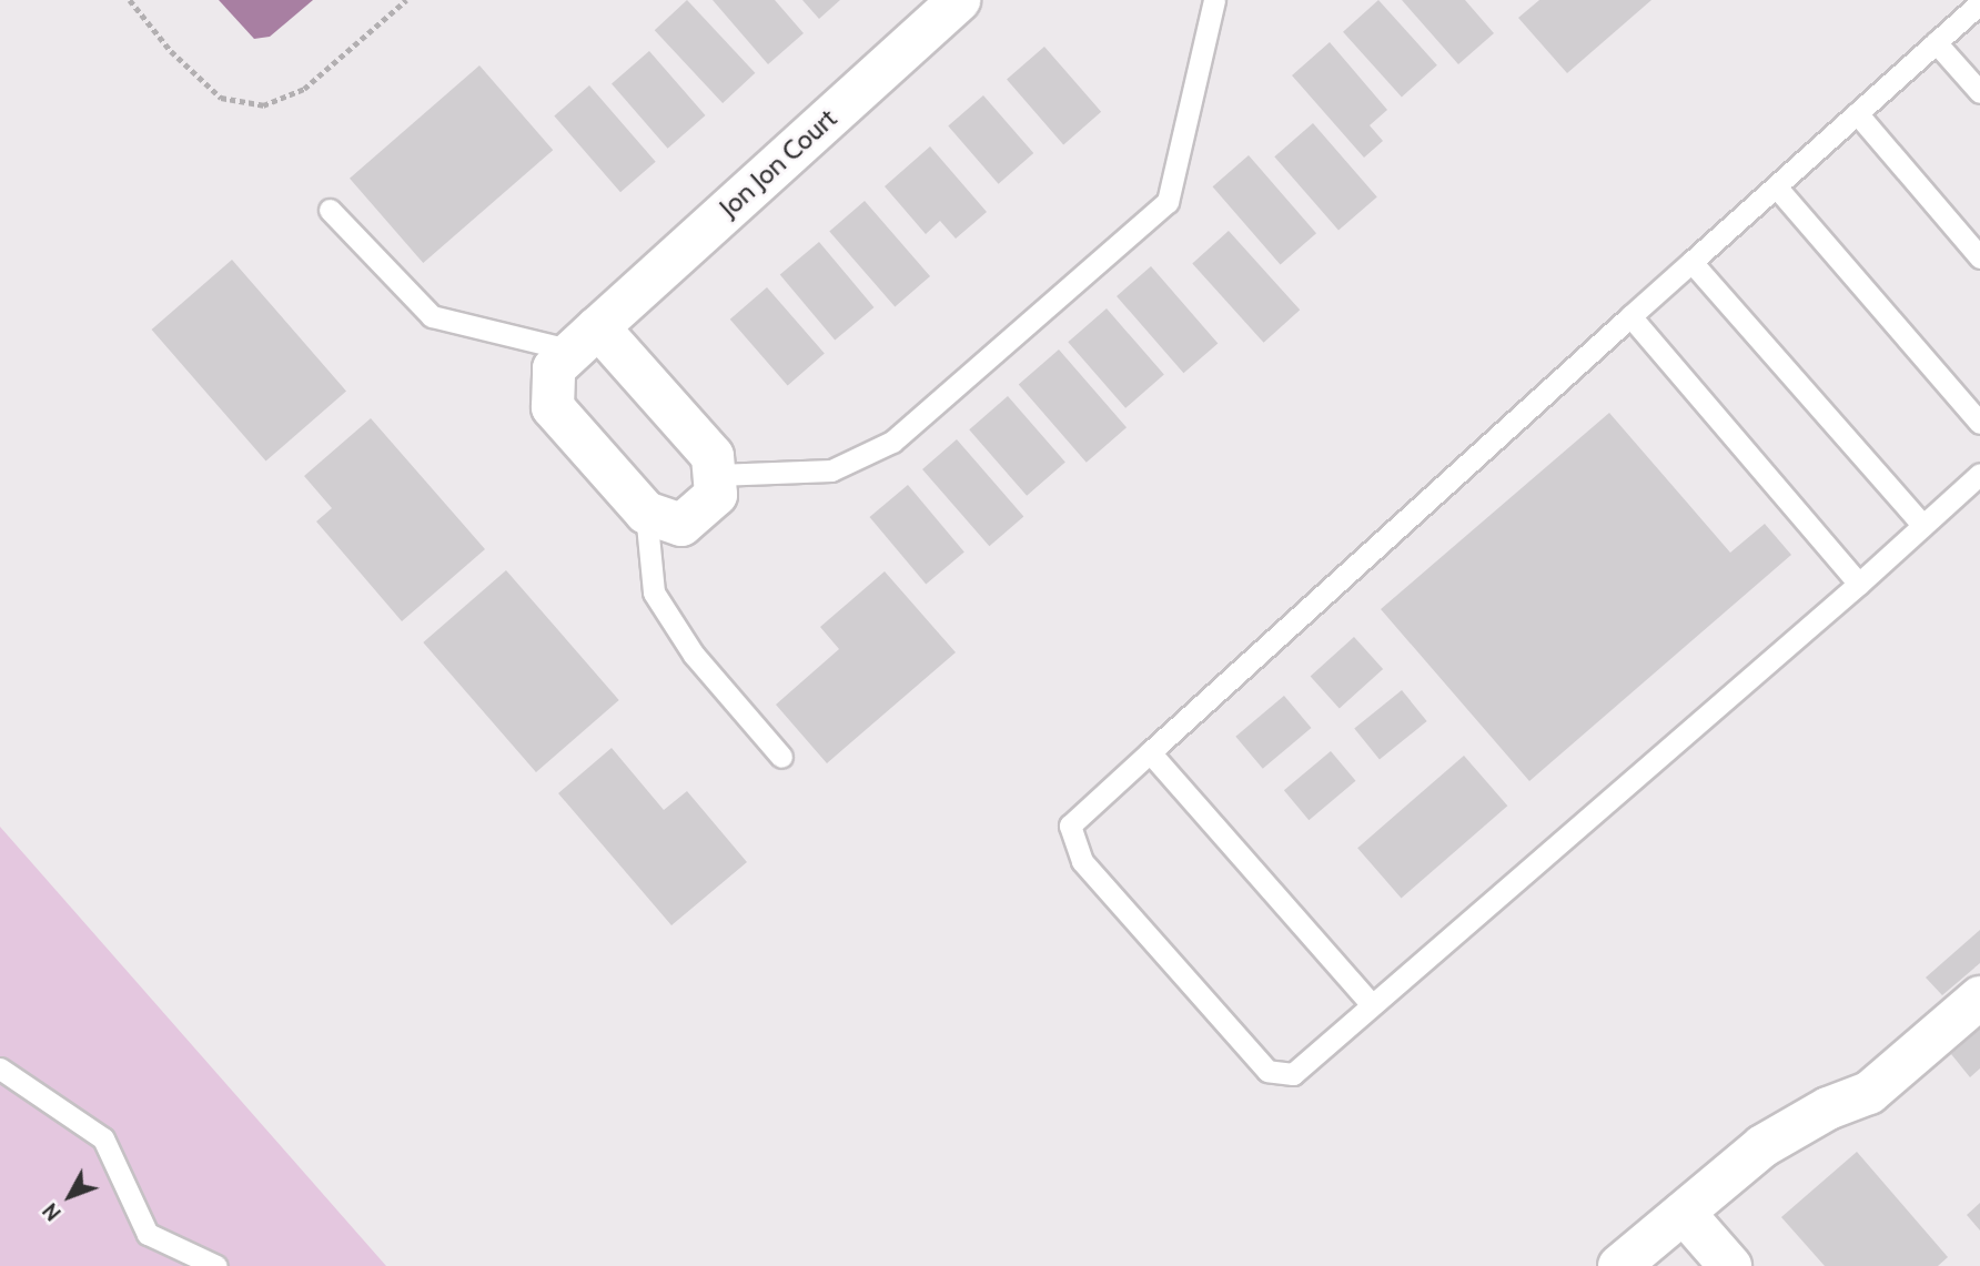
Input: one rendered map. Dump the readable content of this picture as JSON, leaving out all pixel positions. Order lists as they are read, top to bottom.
{
  "streets": {
    "street": ["Jon Jon Court"]
  },
  "north": "bottom left"
}
